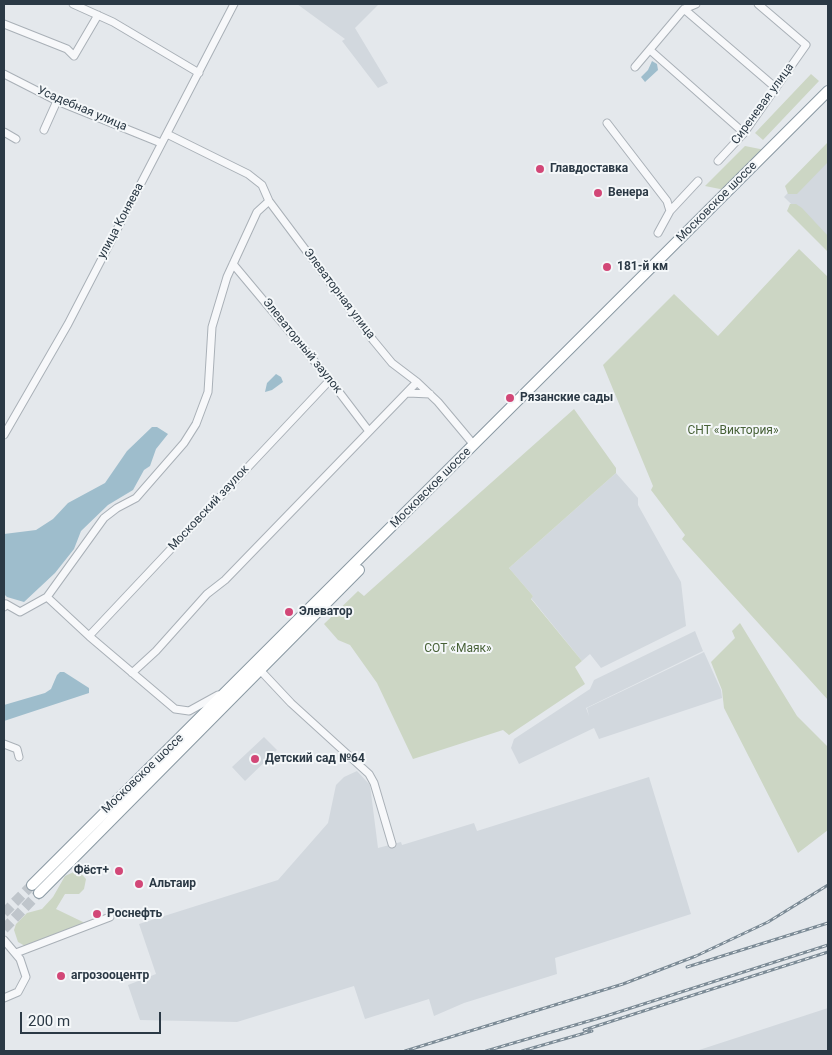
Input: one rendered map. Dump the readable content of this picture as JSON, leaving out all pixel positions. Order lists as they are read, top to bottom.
{
  "streets": {
    "highway": ["Московское шоссе"],
    "street": [
      "Сиреневая улица",
      "Усадебная улица",
      "улица Коняева",
      "Элеваторная улица",
      "Элеваторный заулок",
      "Московский заулок"
    ]
  },
  "crossings": [
    ["Усадебная улица", "улица Коняева"],
    ["Московское шоссе", "Элеваторная улица"],
    ["улица Коняева", "Элеваторная улица"],
    ["Элеваторный заулок", "Московский заулок"]
  ],
  "parks": ["СНТ «Виктория»", "СОТ «Маяк»"],
  "places": [
    "Главдоставка",
    "Венера",
    "181-й км",
    "Рязанские сады",
    "Элеватор",
    "Детский сад №64",
    "Фёст+",
    "Альтаир",
    "Роснефть",
    "агрозооцентр"
  ],
  "scale_bar": "200 m"
}
